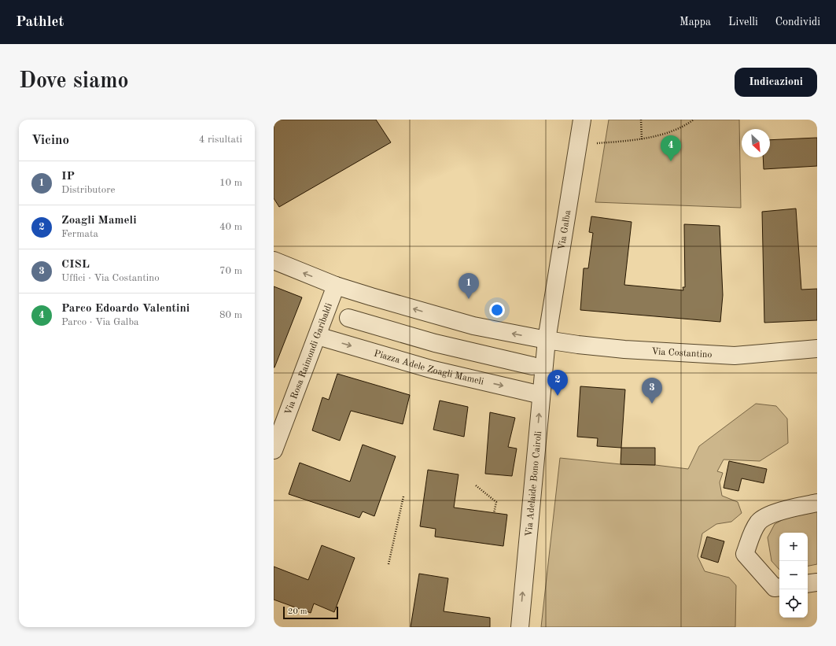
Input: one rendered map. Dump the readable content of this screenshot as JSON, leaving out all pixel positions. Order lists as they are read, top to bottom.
{
  "streets": {
    "street": [
      "Via Galba",
      "Via Costantino",
      "Via Rosa Raimondi Garibaldi",
      "Piazza Adele Zoagli Mameli",
      "Via Adelaide Bono Cairoli"
    ]
  },
  "crossings": [
    ["Via Galba", "Via Costantino"],
    ["Via Galba", "Via Adelaide Bono Cairoli"],
    ["Via Costantino", "Via Adelaide Bono Cairoli"],
    ["Via Rosa Raimondi Garibaldi", "Piazza Adele Zoagli Mameli"],
    ["Piazza Adele Zoagli Mameli", "Via Adelaide Bono Cairoli"]
  ],
  "one_way": ["Via Adelaide Bono Cairoli"],
  "scale_bar": "20 m",
  "north": "bottom right",
  "page": {
    "header": "Pathlet",
    "nav": ["Mappa", "Livelli", "Condividi"],
    "buttons": "Indicazioni",
    "title": "Dove siamo",
    "heading": ["Vicino", "4 risultati"],
    "pins": [
      "4",
      "1",
      "2",
      "3"
    ],
    "list": [
      {
        "mark": "1",
        "name": "IP",
        "note": "Distributore",
        "value": "10 m"
      },
      {
        "mark": "2",
        "name": "Zoagli Mameli",
        "note": "Fermata",
        "value": "40 m"
      },
      {
        "mark": "3",
        "name": "CISL",
        "note": "Uffici · Via Costantino",
        "value": "70 m"
      },
      {
        "mark": "4",
        "name": "Parco Edoardo Valentini",
        "note": "Parco · Via Galba",
        "value": "80 m"
      }
    ],
    "map_buttons": ["+", "−"],
    "scale": "20 m"
  }
}
